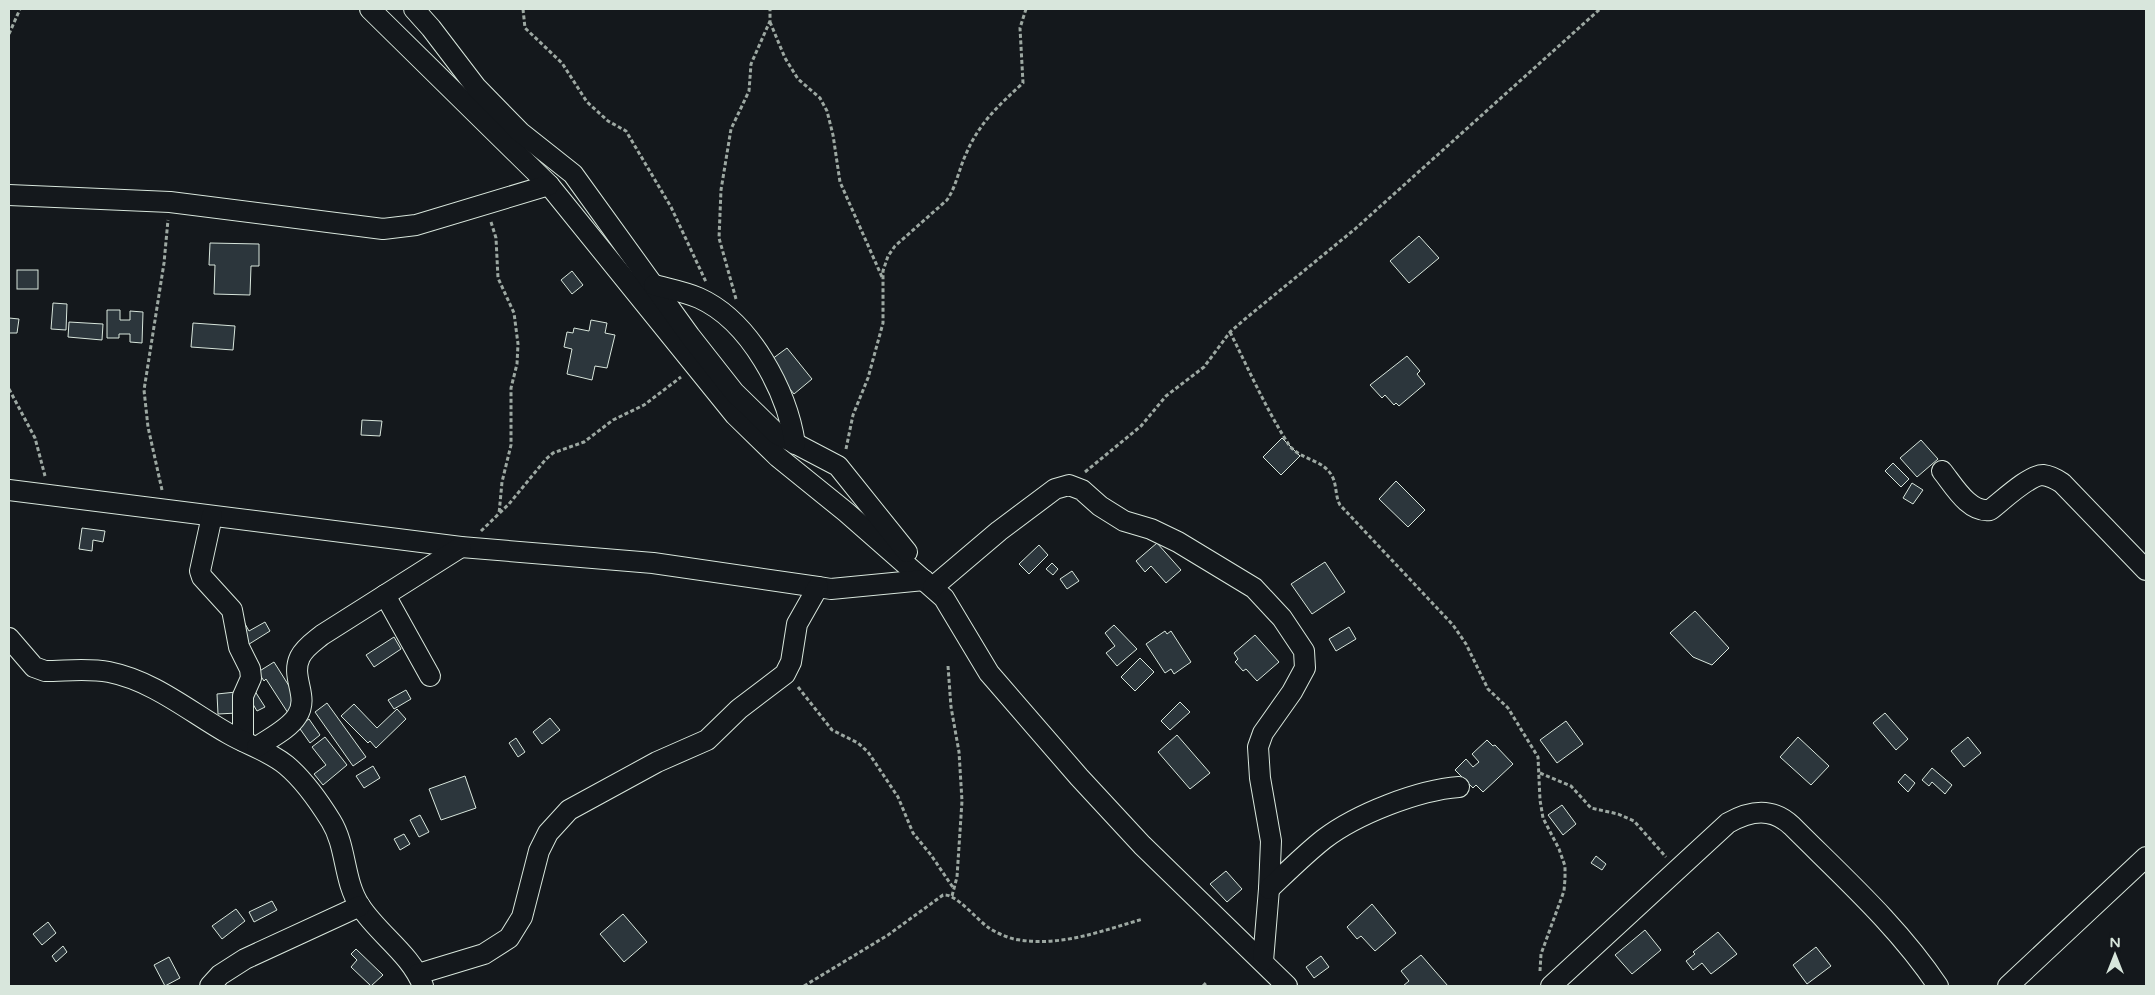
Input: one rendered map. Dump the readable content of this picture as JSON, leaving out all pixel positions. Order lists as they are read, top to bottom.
{
  "north": "top"
}
